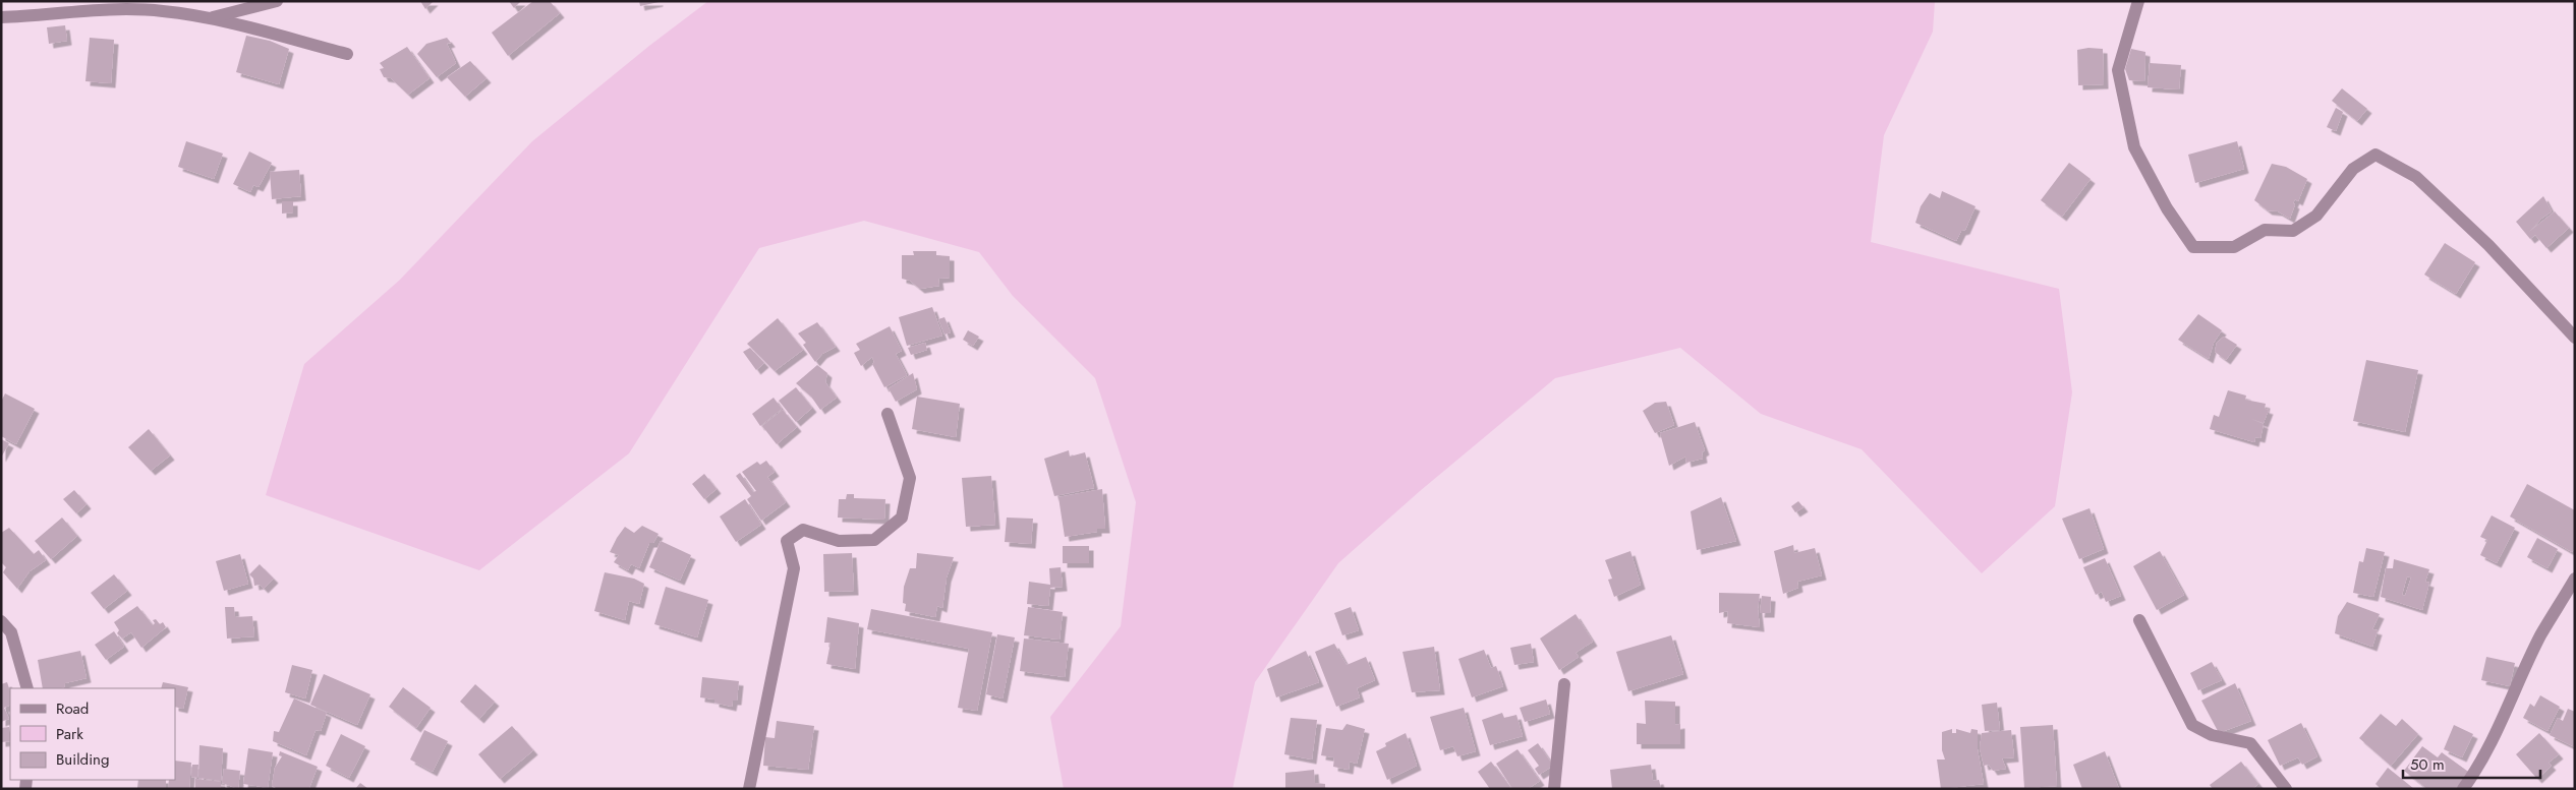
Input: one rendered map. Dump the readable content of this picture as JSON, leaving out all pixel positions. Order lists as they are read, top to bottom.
{
  "legend": ["Road", "Park", "Building"],
  "scale_bar": "50 m"
}
